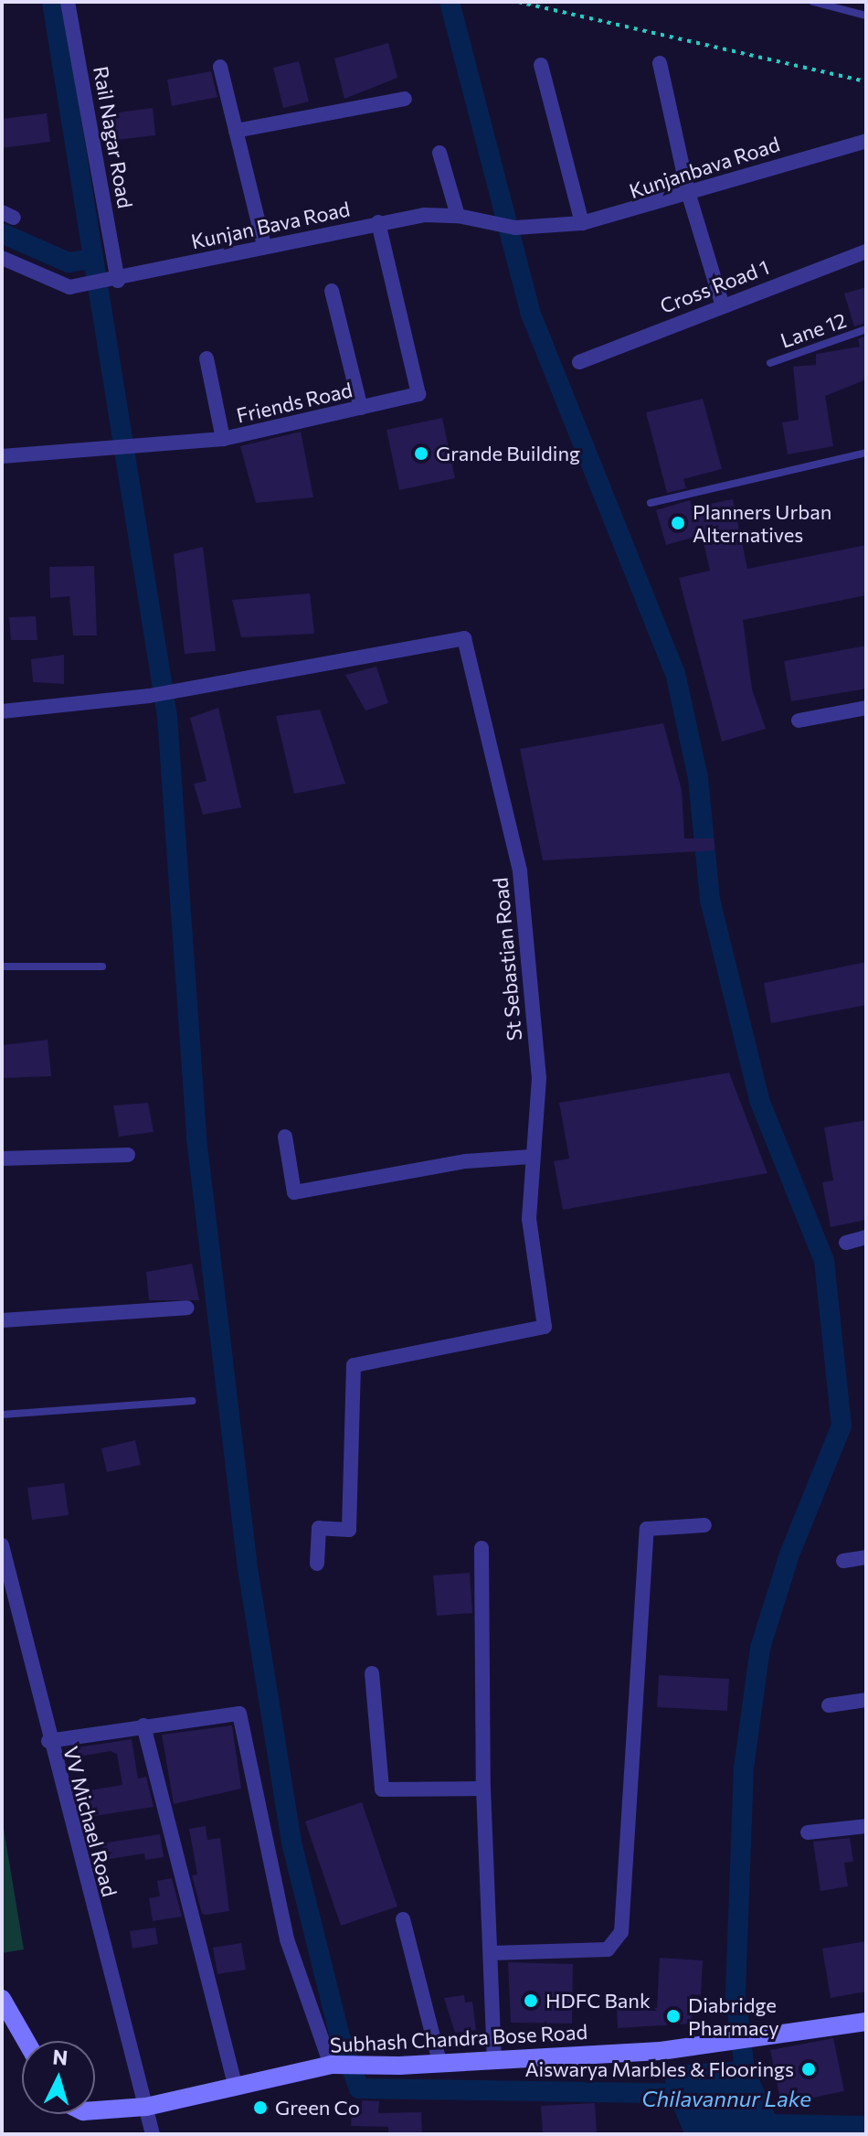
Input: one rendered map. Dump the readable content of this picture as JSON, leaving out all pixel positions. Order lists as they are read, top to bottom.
{
  "streets": {
    "main road": ["Subhash Chandra Bose Road"],
    "street": [
      "Rail Nagar Road",
      "Kunjanbava Road",
      "Kunjan Bava Road",
      "Cross Road 1",
      "Friends Road",
      "St Sebastian Road",
      "VV Michael Road"
    ],
    "lane": ["Lane 12"]
  },
  "crossings": [
    ["Rail Nagar Road", "Kunjan Bava Road"],
    ["Kunjanbava Road", "Kunjan Bava Road"],
    ["Kunjan Bava Road", "Friends Road"],
    ["VV Michael Road", "Subhash Chandra Bose Road"]
  ],
  "water": ["Chilavannur Lake"],
  "places": [
    "Grande Building",
    "Planners Urban Alternatives",
    "HDFC Bank",
    "Diabridge Pharmacy",
    "Aiswarya Marbles & Floorings",
    "Green Co"
  ],
  "north": "top"
}
